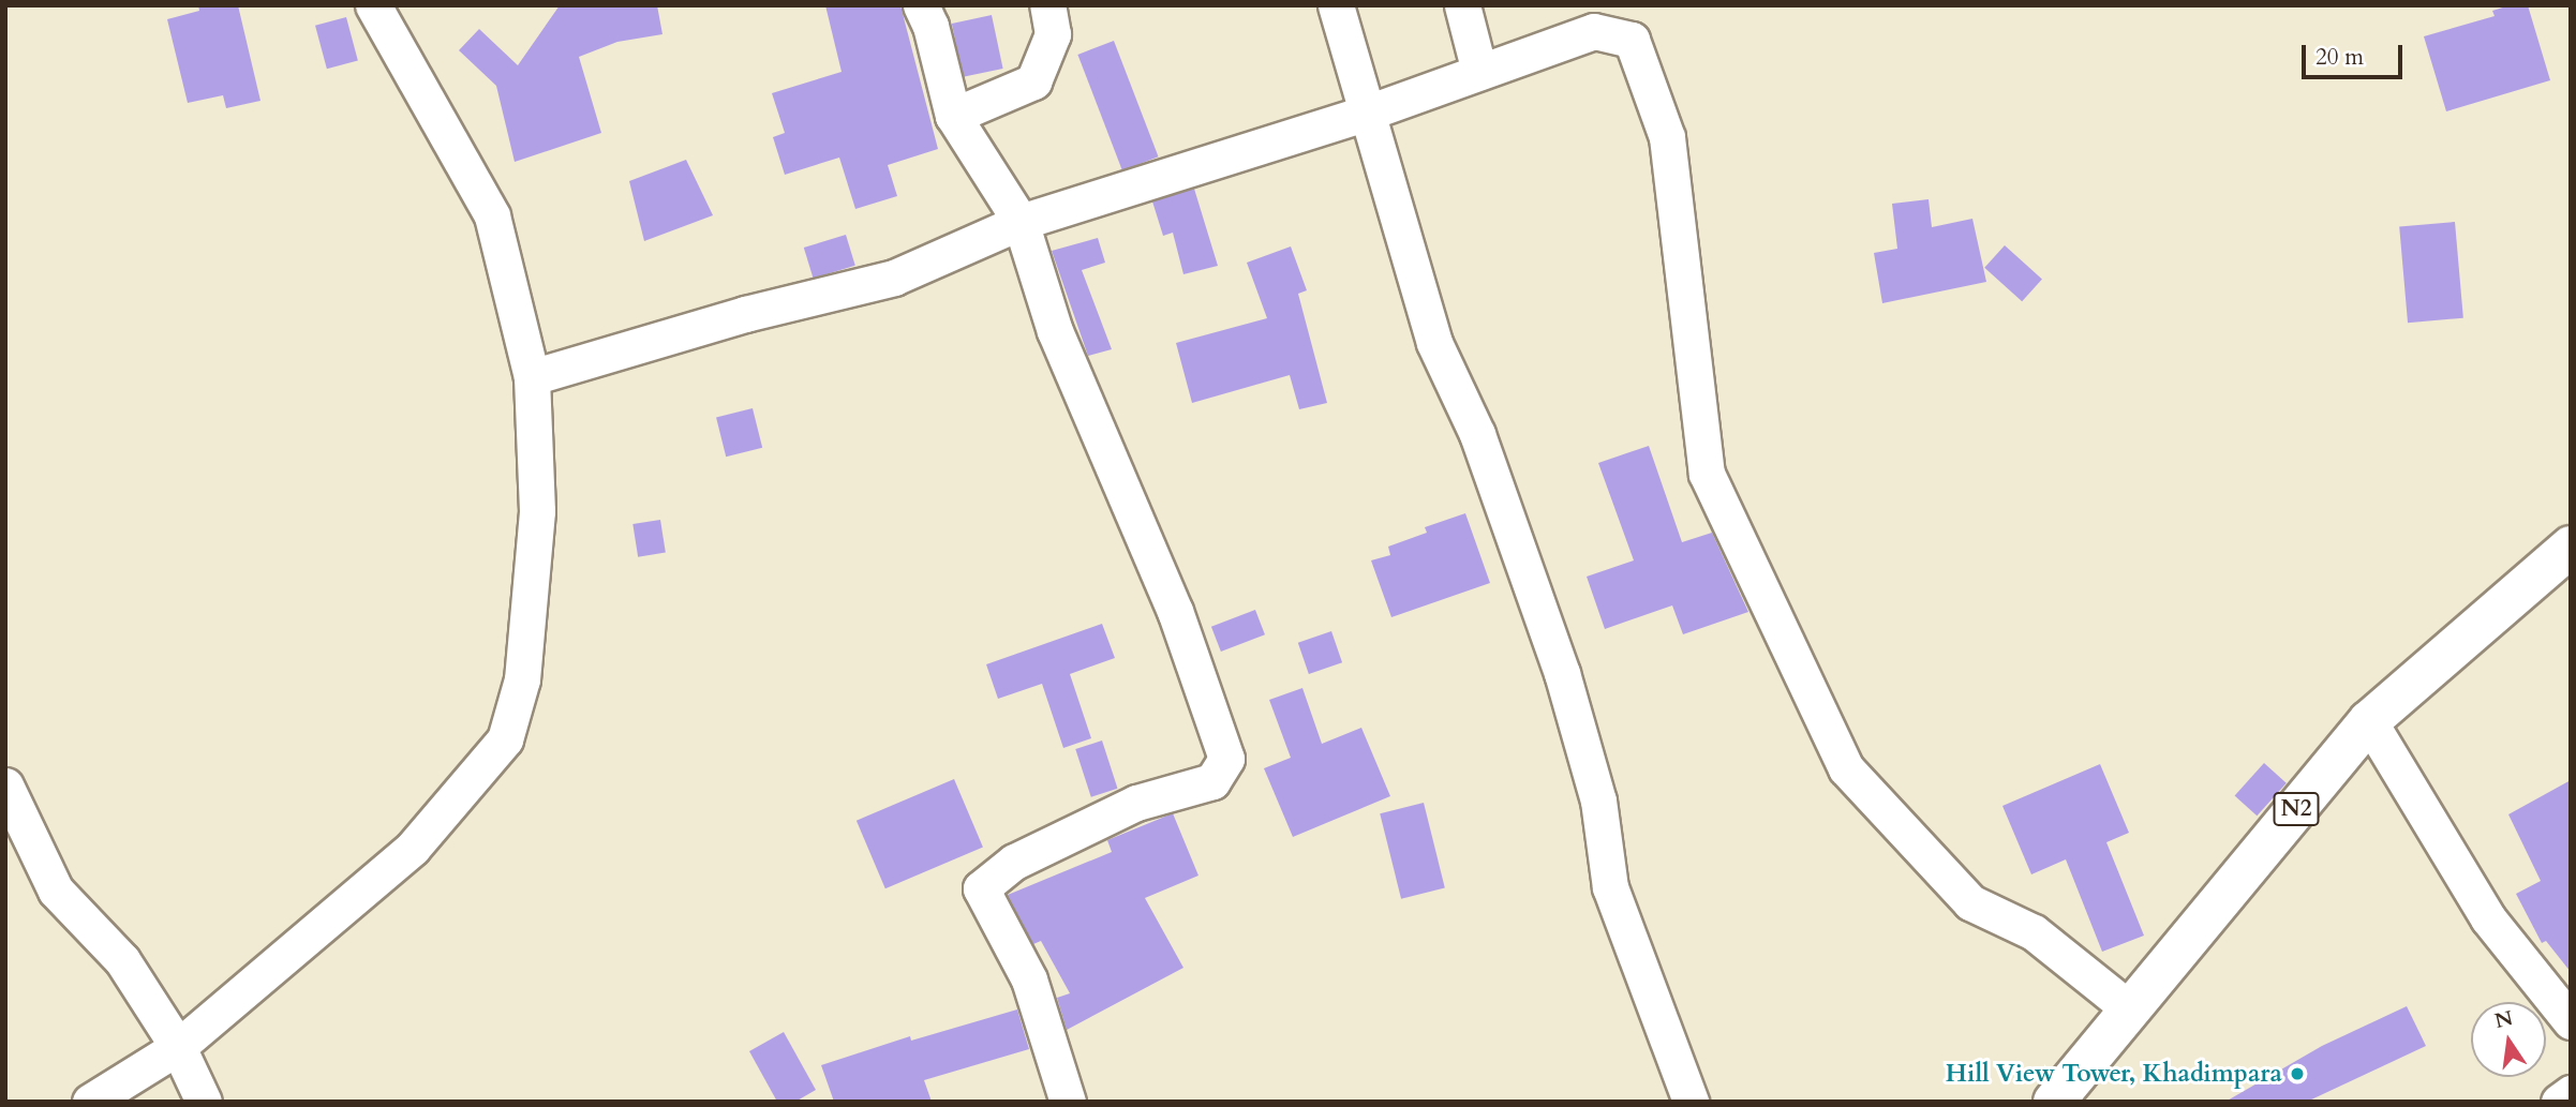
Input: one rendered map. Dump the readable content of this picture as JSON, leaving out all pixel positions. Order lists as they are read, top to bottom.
{
  "streets": {
    "highway": ["N2"]
  },
  "places": ["Hill View Tower, Khadimpara"],
  "scale_bar": "20 m",
  "north": "top"
}
